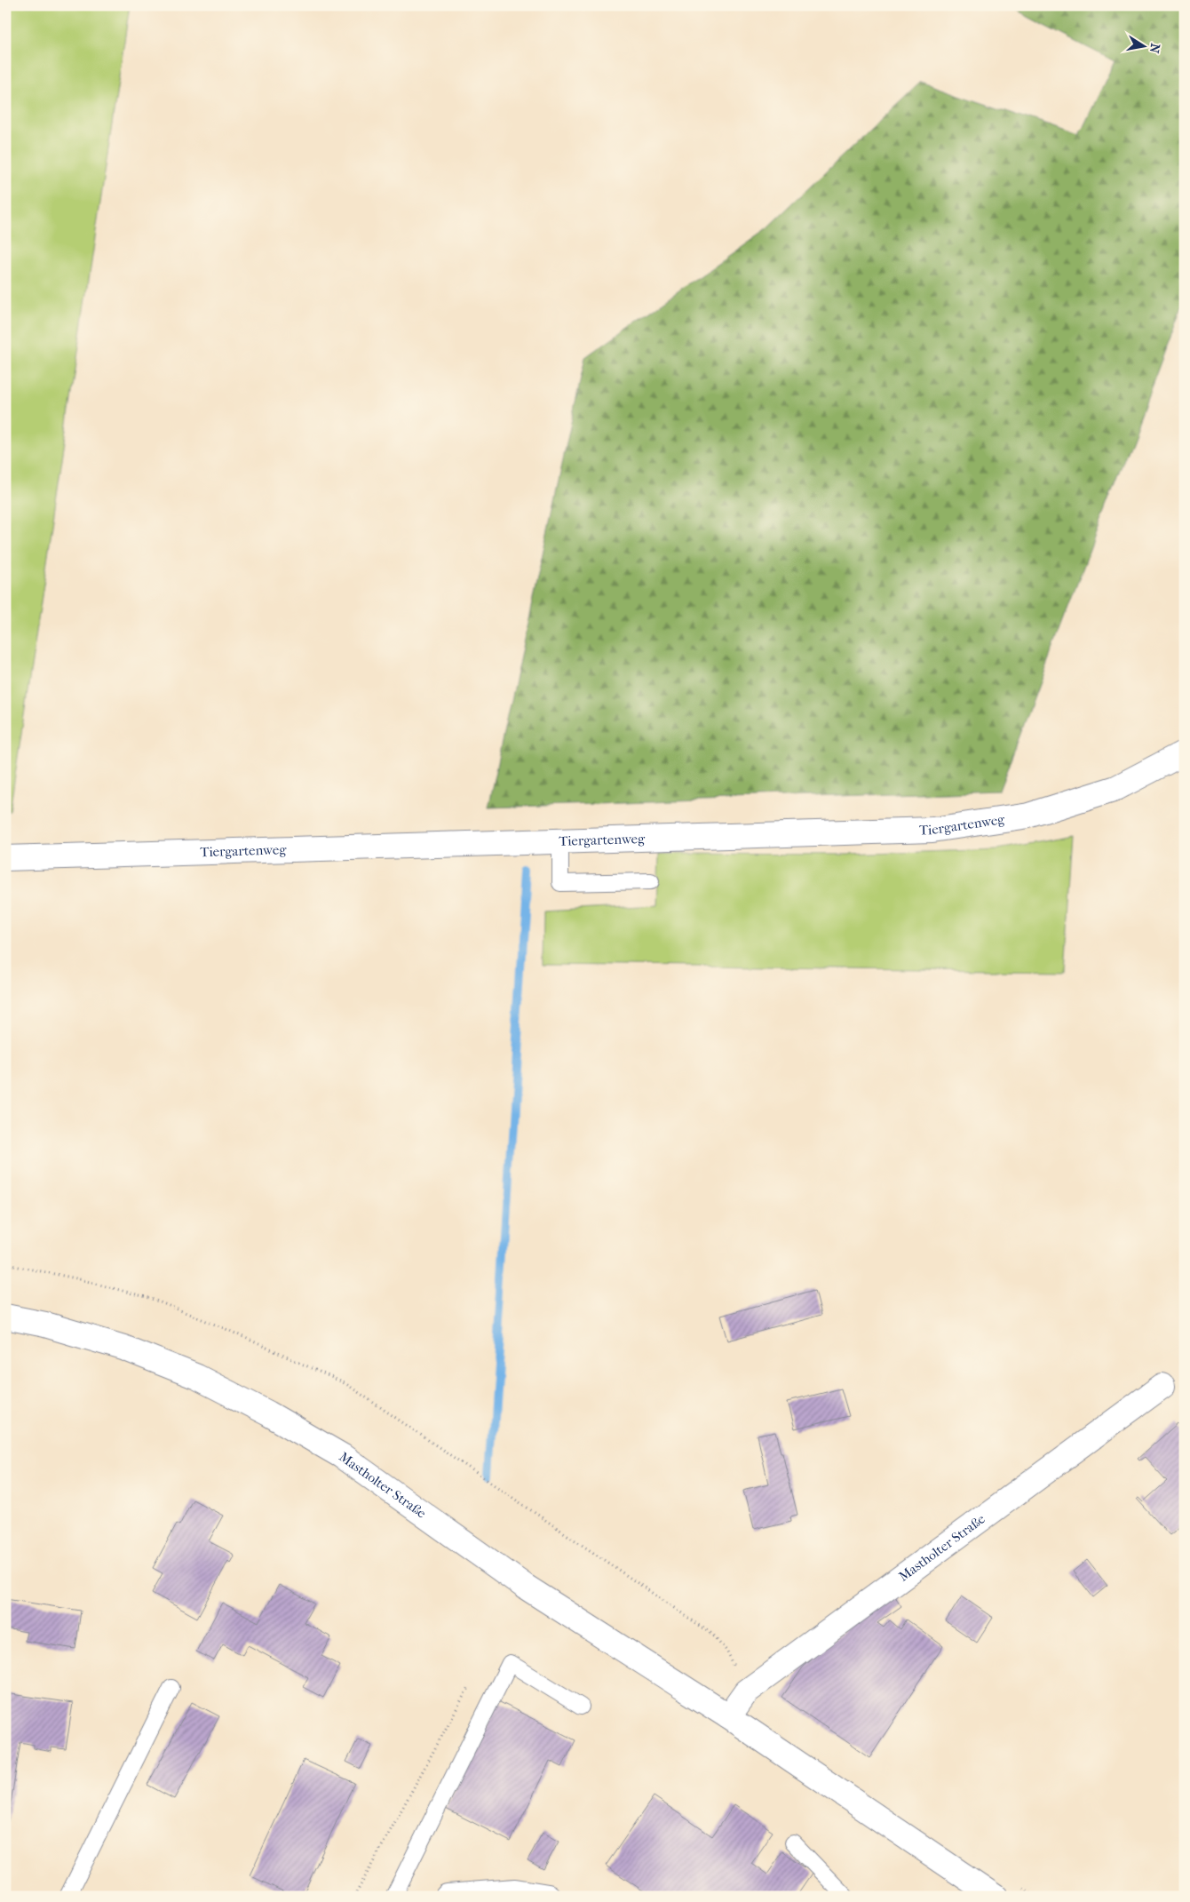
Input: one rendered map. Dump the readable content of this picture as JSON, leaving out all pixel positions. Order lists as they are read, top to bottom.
{
  "streets": {
    "street": ["Tiergartenweg", "Mastholter Straße"]
  },
  "north": "right"
}
